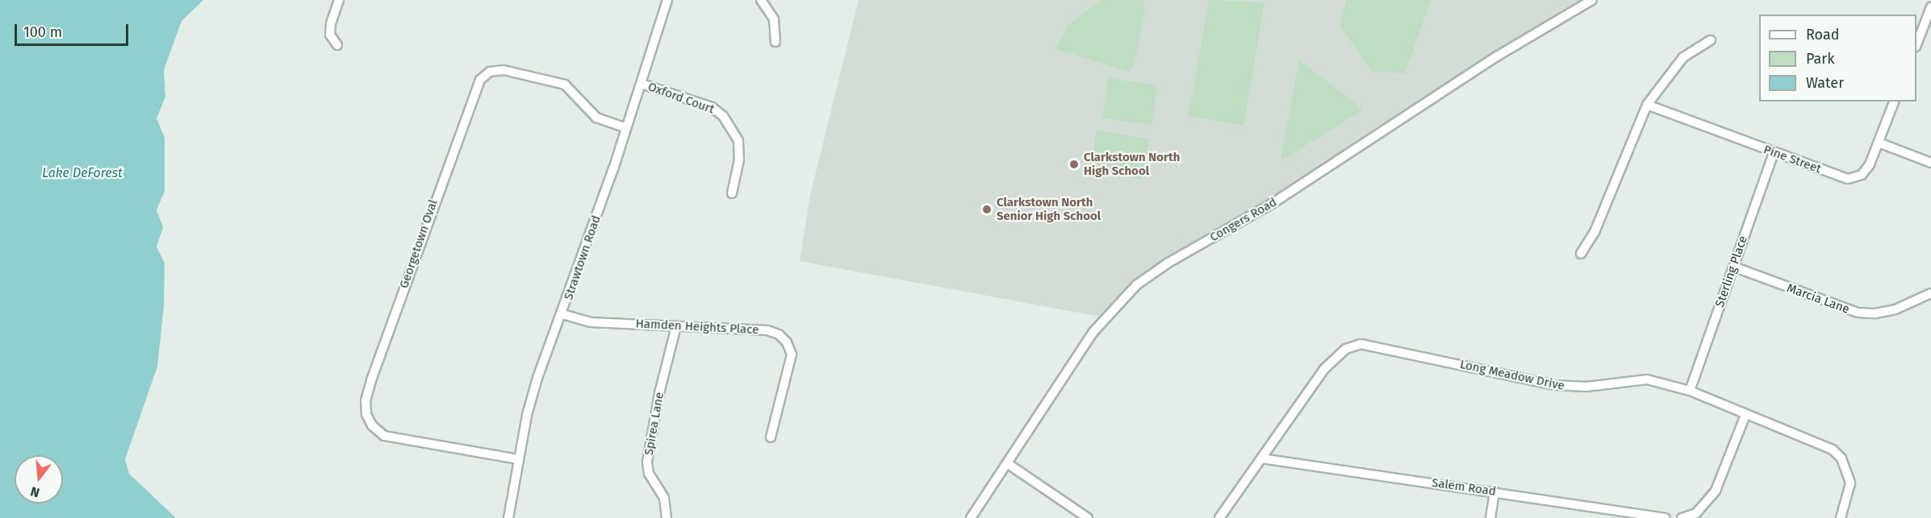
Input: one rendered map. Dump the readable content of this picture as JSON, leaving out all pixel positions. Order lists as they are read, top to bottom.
{
  "streets": {
    "street": [
      "Oxford Court",
      "Pine Street",
      "Congers Road",
      "Georgetown Oval",
      "Strawtown Road",
      "Sterling Place",
      "Marcia Lane",
      "Hamden Heights Place",
      "Long Meadow Drive",
      "Spirea Lane",
      "Salem Road"
    ]
  },
  "crossings": [
    ["Oxford Court", "Strawtown Road"],
    ["Pine Street", "Sterling Place"],
    ["Georgetown Oval", "Strawtown Road"],
    ["Strawtown Road", "Hamden Heights Place"],
    ["Sterling Place", "Marcia Lane"],
    ["Sterling Place", "Long Meadow Drive"],
    ["Hamden Heights Place", "Spirea Lane"],
    ["Long Meadow Drive", "Salem Road"]
  ],
  "water": ["Lake DeForest"],
  "places": ["Clarkstown North High School", "Clarkstown North Senior High School"],
  "legend": ["Road", "Park", "Water"],
  "scale_bar": "100 m",
  "north": "bottom"
}
